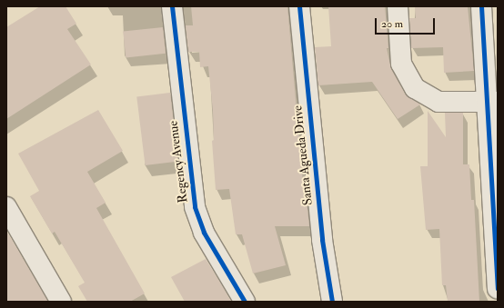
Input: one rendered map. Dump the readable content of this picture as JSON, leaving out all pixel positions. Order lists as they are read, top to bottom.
{
  "streets": {
    "street": ["Santa Agueda Drive", "Regency Avenue"]
  },
  "scale_bar": "20 m"
}
